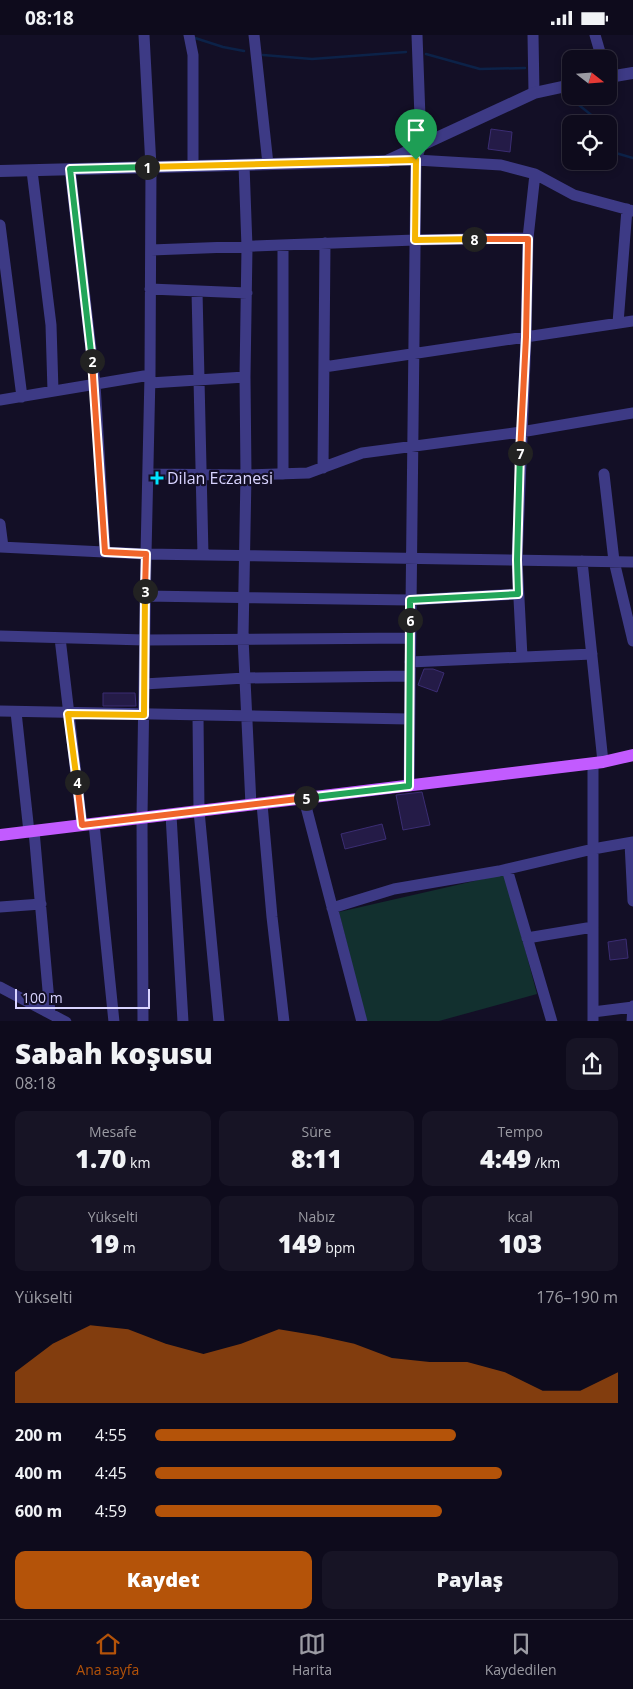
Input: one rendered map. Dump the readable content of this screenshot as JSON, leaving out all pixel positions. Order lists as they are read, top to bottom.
{
  "places": {
    "health": ["Dilan Eczanesi"]
  },
  "scale_bar": "100 m",
  "north": "right",
  "page": {
    "status": "08:18",
    "pins": [
      "1",
      "8",
      "2",
      "7",
      "3",
      "6",
      "4",
      "5"
    ],
    "scale": "100 m",
    "heading": ["Sabah koşusu", "08:18"],
    "stats": [
      ["Mesafe", "1.70 km"],
      ["Süre", "8:11"],
      ["Tempo", "4:49 /km"],
      ["Yükselti", "19 m"],
      ["Nabız", "149 bpm"],
      ["kcal", "103"]
    ],
    "chart": ["Yükselti", "176–190 m"],
    "list": [
      {
        "name": "200 m",
        "note": "4:55"
      },
      {
        "name": "400 m",
        "note": "4:45"
      },
      {
        "name": "600 m",
        "note": "4:59"
      }
    ],
    "buttons": ["Kaydet", "Paylaş"],
    "tabs": ["Ana sayfa", "Harita", "Kaydedilen"]
  }
}
